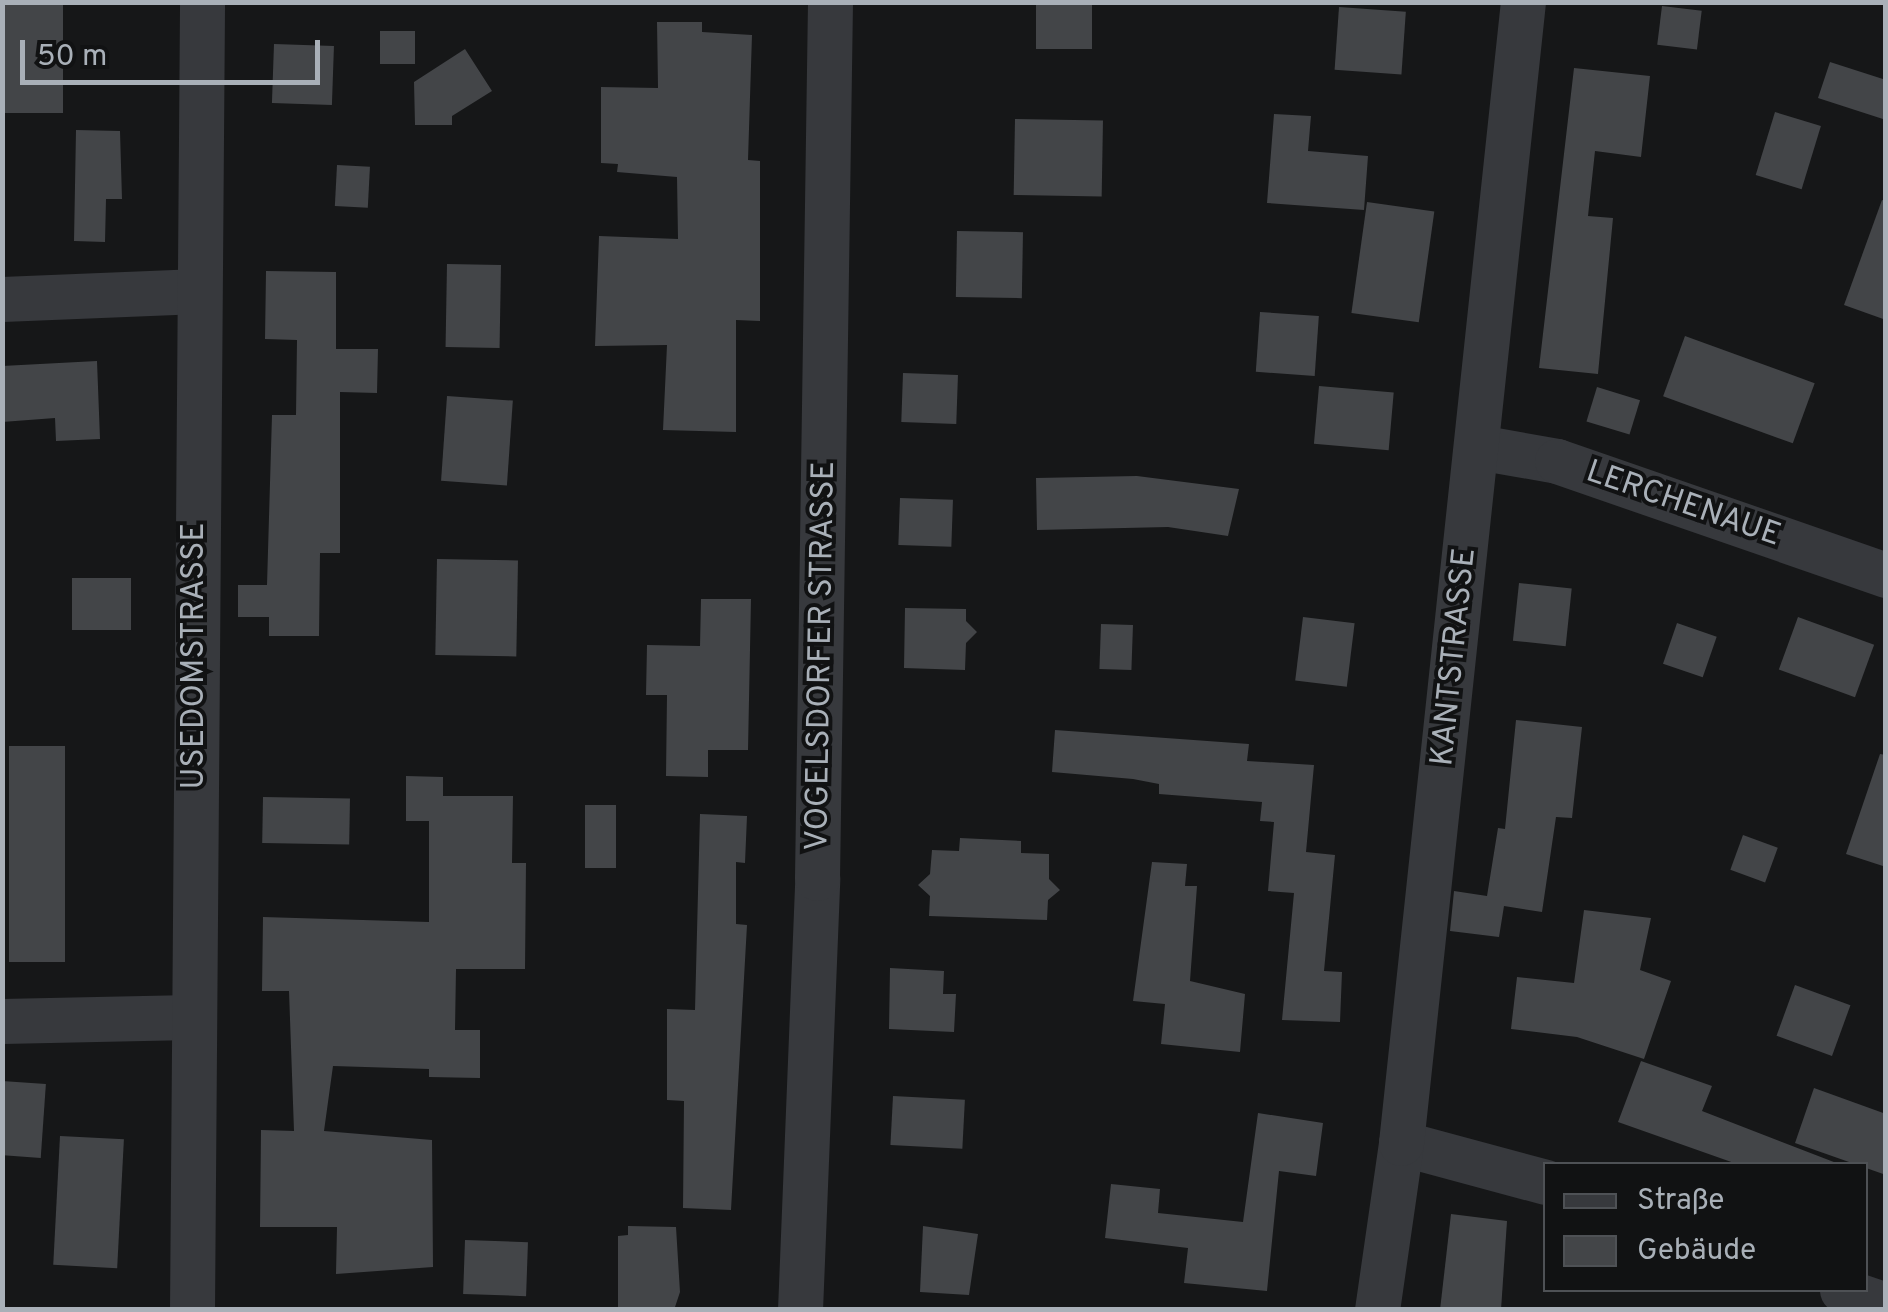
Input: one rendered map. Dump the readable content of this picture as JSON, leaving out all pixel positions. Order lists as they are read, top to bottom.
{
  "streets": {
    "street": [
      "LERCHENAUE",
      "USEDOMSTRASSE",
      "VOGELSDORFER STRASSE",
      "KANTSTRASSE"
    ]
  },
  "crossings": [
    ["LERCHENAUE", "KANTSTRASSE"]
  ],
  "legend": ["Straße", "Gebäude"],
  "scale_bar": "50 m"
}
